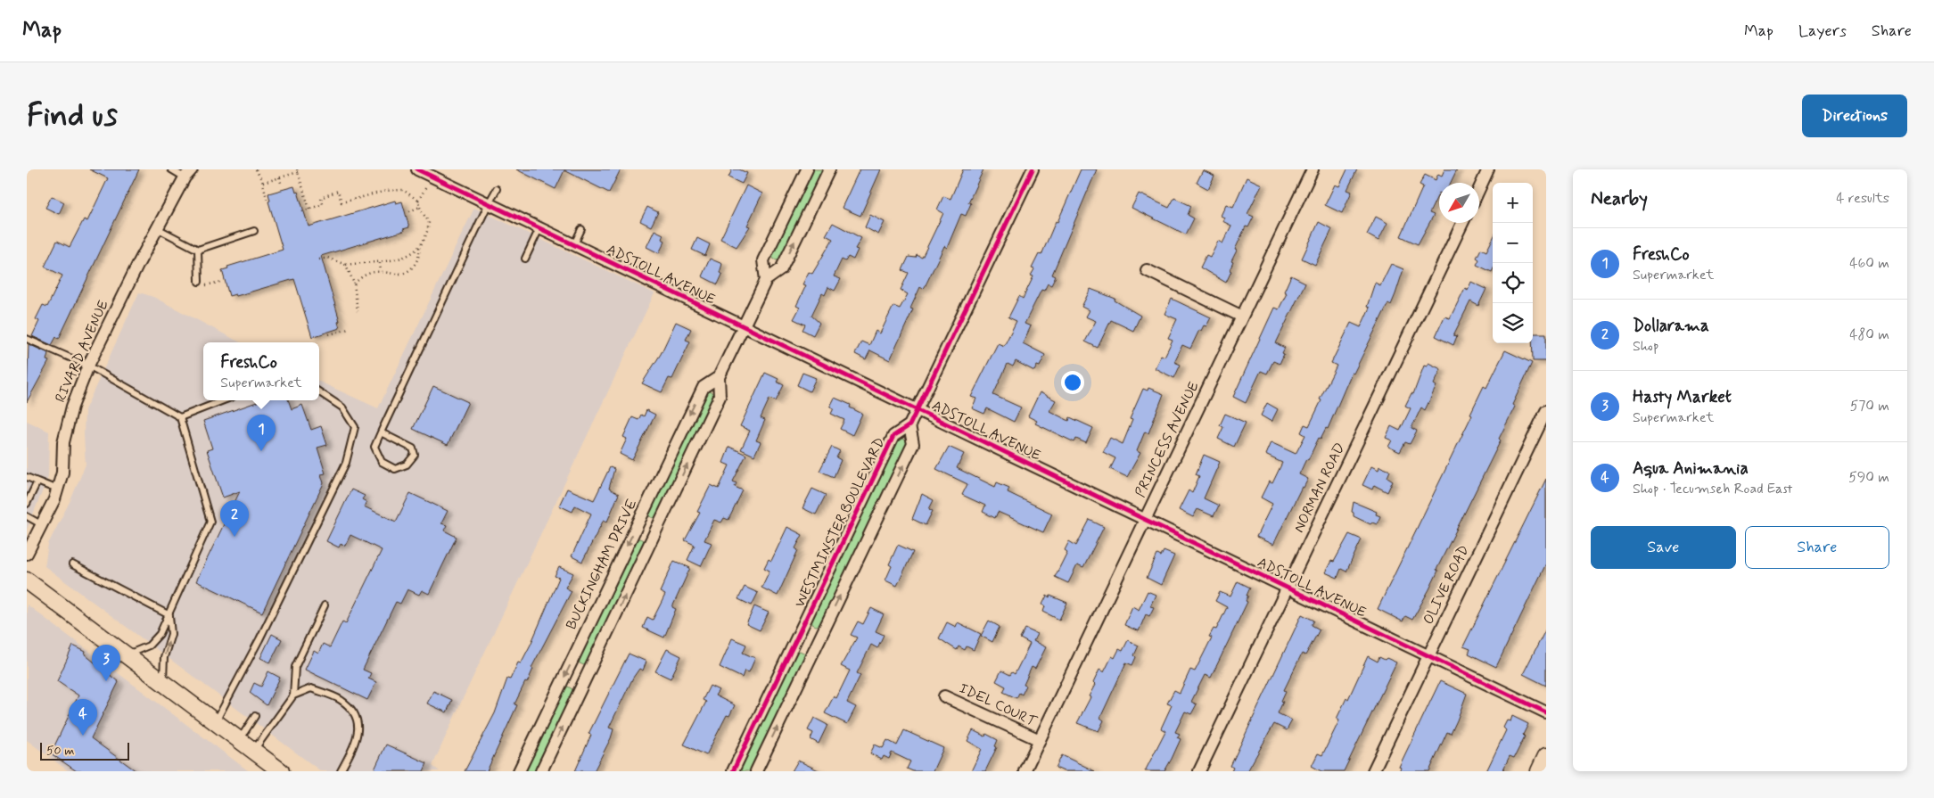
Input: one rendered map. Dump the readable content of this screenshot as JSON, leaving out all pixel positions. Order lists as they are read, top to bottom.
{
  "streets": {
    "street": [
      "ADSTOLL AVENUE",
      "RIVARD AVENUE",
      "PRINCESS AVENUE",
      "NORMAN ROAD",
      "WESTMINSTER BOULEVARD",
      "BUCKINGHAM DRIVE",
      "OLIVE ROAD",
      "IDEL COURT"
    ]
  },
  "crossings": [
    ["ADSTOLL AVENUE", "PRINCESS AVENUE"],
    ["ADSTOLL AVENUE", "NORMAN ROAD"],
    ["ADSTOLL AVENUE", "WESTMINSTER BOULEVARD"],
    ["ADSTOLL AVENUE", "BUCKINGHAM DRIVE"],
    ["ADSTOLL AVENUE", "OLIVE ROAD"],
    ["PRINCESS AVENUE", "IDEL COURT"]
  ],
  "scale_bar": "50 m",
  "north": "bottom left",
  "page": {
    "header": "Map",
    "nav": ["Map", "Layers", "Share"],
    "buttons": [
      "Directions",
      ["Save", "Share"]
    ],
    "title": "Find us",
    "heading": ["Nearby", "4 results"],
    "map_buttons": ["+", "−"],
    "list": [
      {
        "mark": "1",
        "name": "FreshCo",
        "note": "Supermarket",
        "value": "460 m"
      },
      {
        "mark": "2",
        "name": "Dollarama",
        "note": "Shop",
        "value": "480 m"
      },
      {
        "mark": "3",
        "name": "Hasty Market",
        "note": "Supermarket",
        "value": "570 m"
      },
      {
        "mark": "4",
        "name": "Aqua Animania",
        "note": "Shop · Tecumseh Road East",
        "value": "590 m"
      }
    ],
    "popup": ["FreshCo", "Supermarket"],
    "pins": [
      "1",
      "2",
      "3",
      "4"
    ],
    "scale": "50 m"
  }
}
